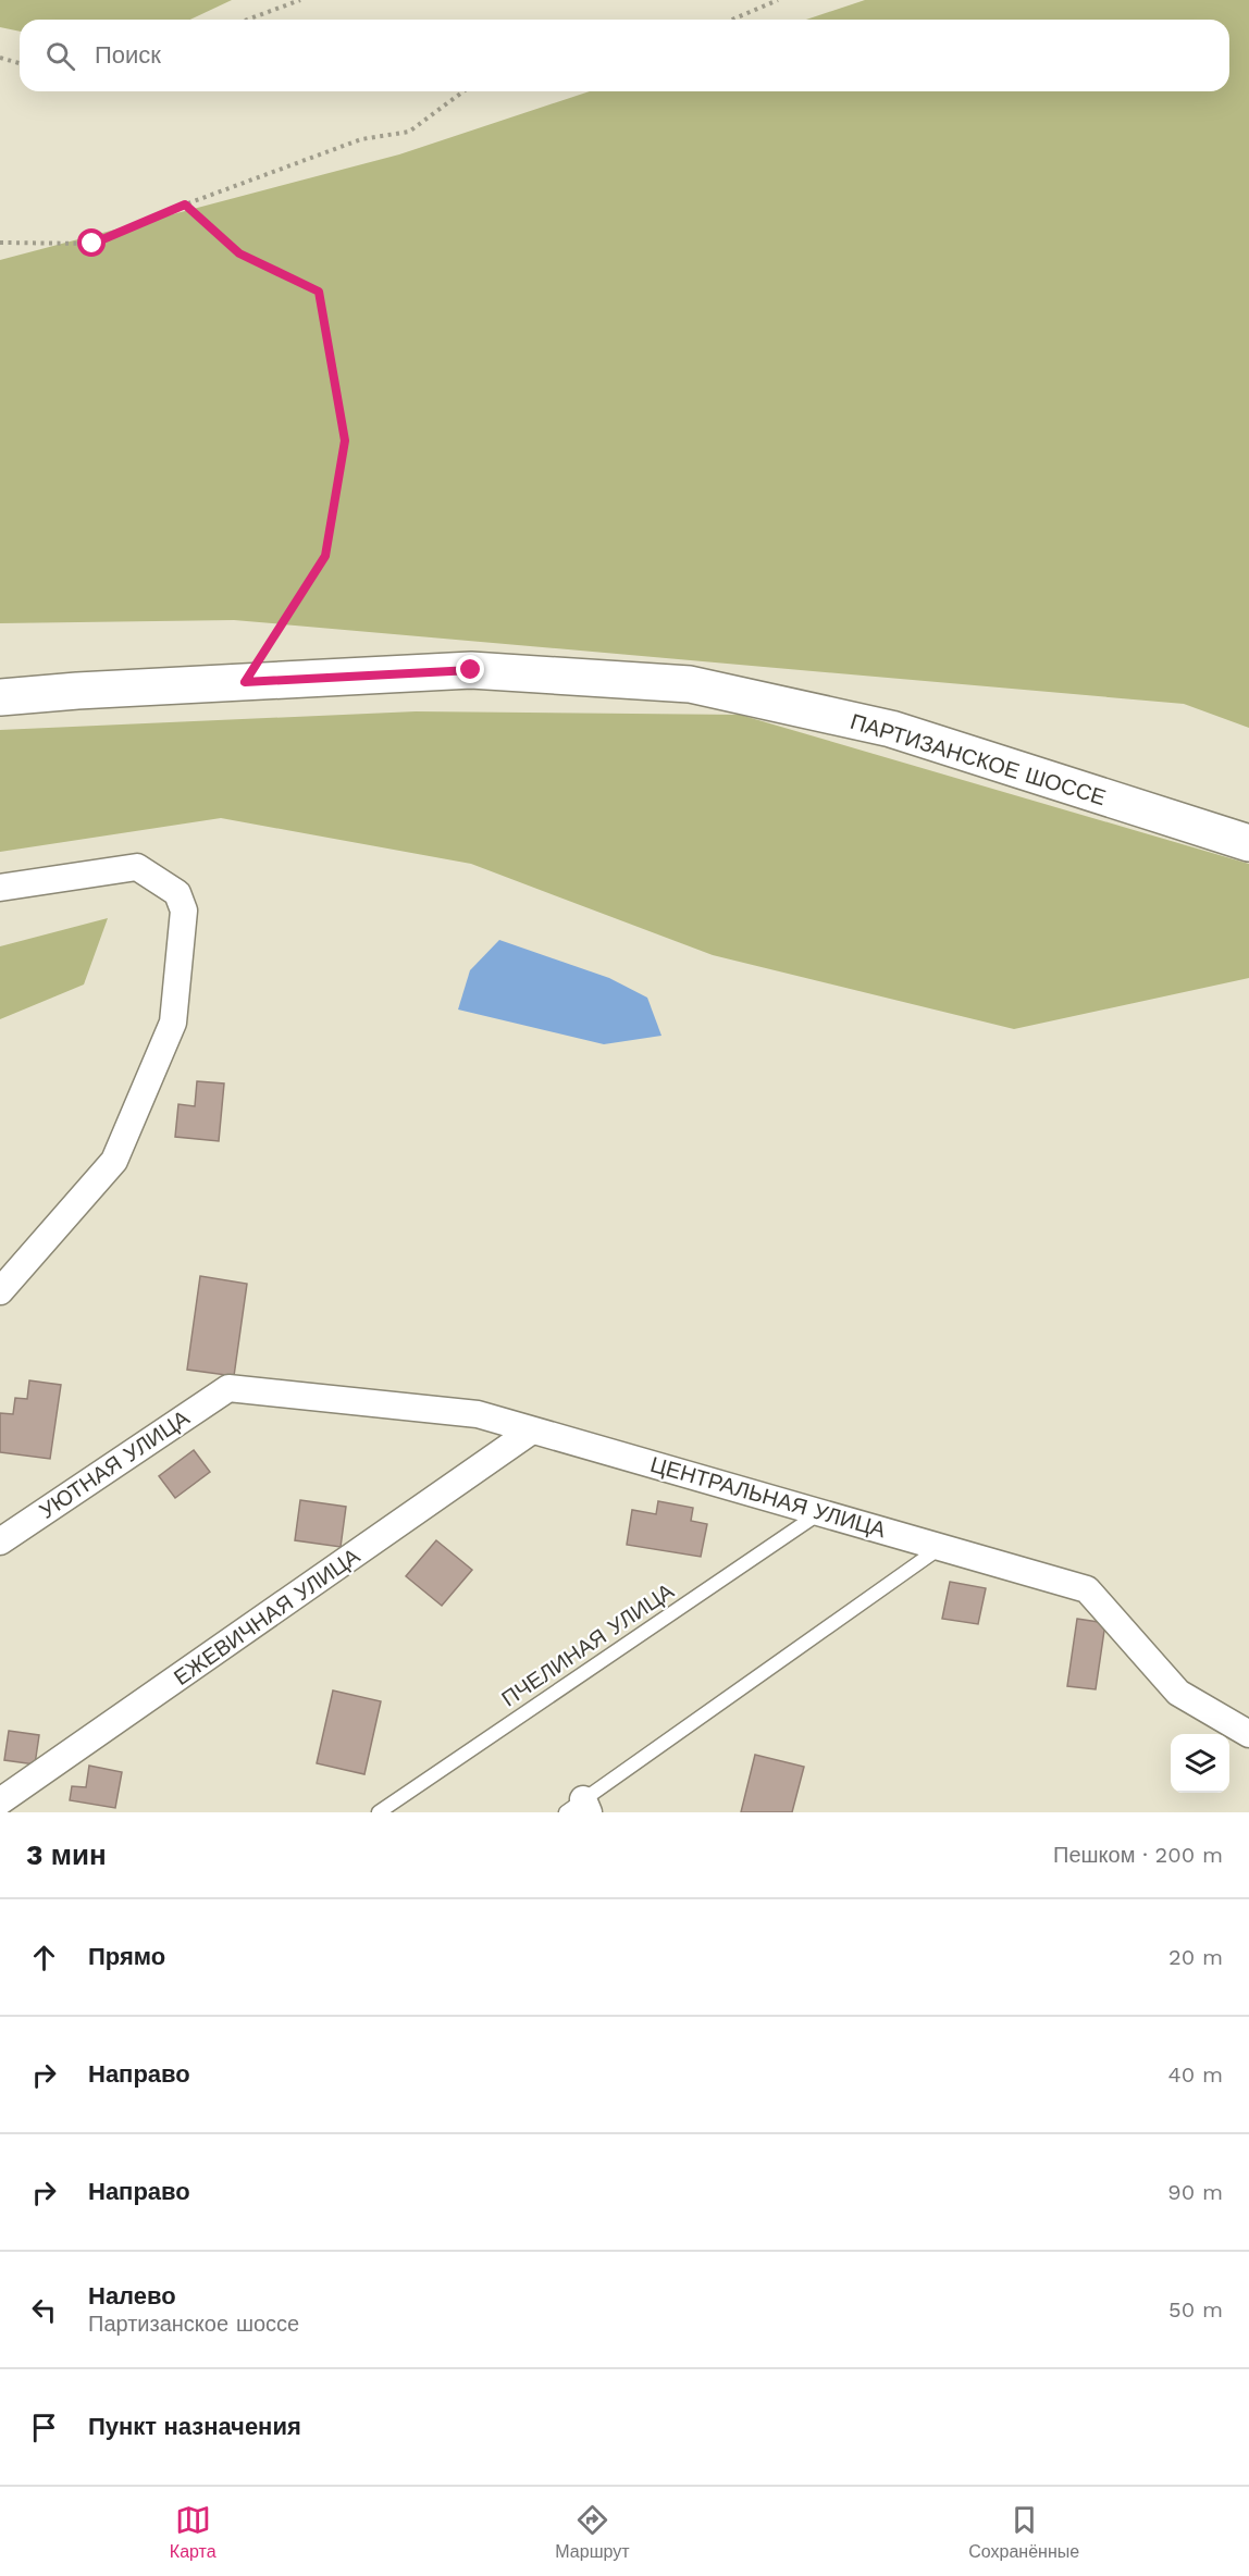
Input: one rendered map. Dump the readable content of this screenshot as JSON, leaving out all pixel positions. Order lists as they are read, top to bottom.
{
  "streets": {
    "main road": ["ПАРТИЗАНСКОЕ ШОССЕ"],
    "street": ["УЮТНАЯ УЛИЦА", "ЦЕНТРАЛЬНАЯ УЛИЦА", "ЕЖЕВИЧНАЯ УЛИЦА"],
    "lane": ["ПЧЕЛИНАЯ УЛИЦА"]
  },
  "crossings": [
    ["УЮТНАЯ УЛИЦА", "ЦЕНТРАЛЬНАЯ УЛИЦА"],
    ["ЦЕНТРАЛЬНАЯ УЛИЦА", "ЕЖЕВИЧНАЯ УЛИЦА"],
    ["ЦЕНТРАЛЬНАЯ УЛИЦА", "ПЧЕЛИНАЯ УЛИЦА"]
  ],
  "page": {
    "search": "Поиск",
    "heading": ["3 мин", "Пешком · 200 m"],
    "list": [
      ["Прямо", "20 m"],
      ["Направо", "40 m"],
      ["Направо", "90 m"],
      ["Налево", "Партизанское шоссе", "50 m"],
      "Пункт назначения"
    ],
    "nav": ["Карта", "Маршрут", "Сохранённые"]
  }
}
